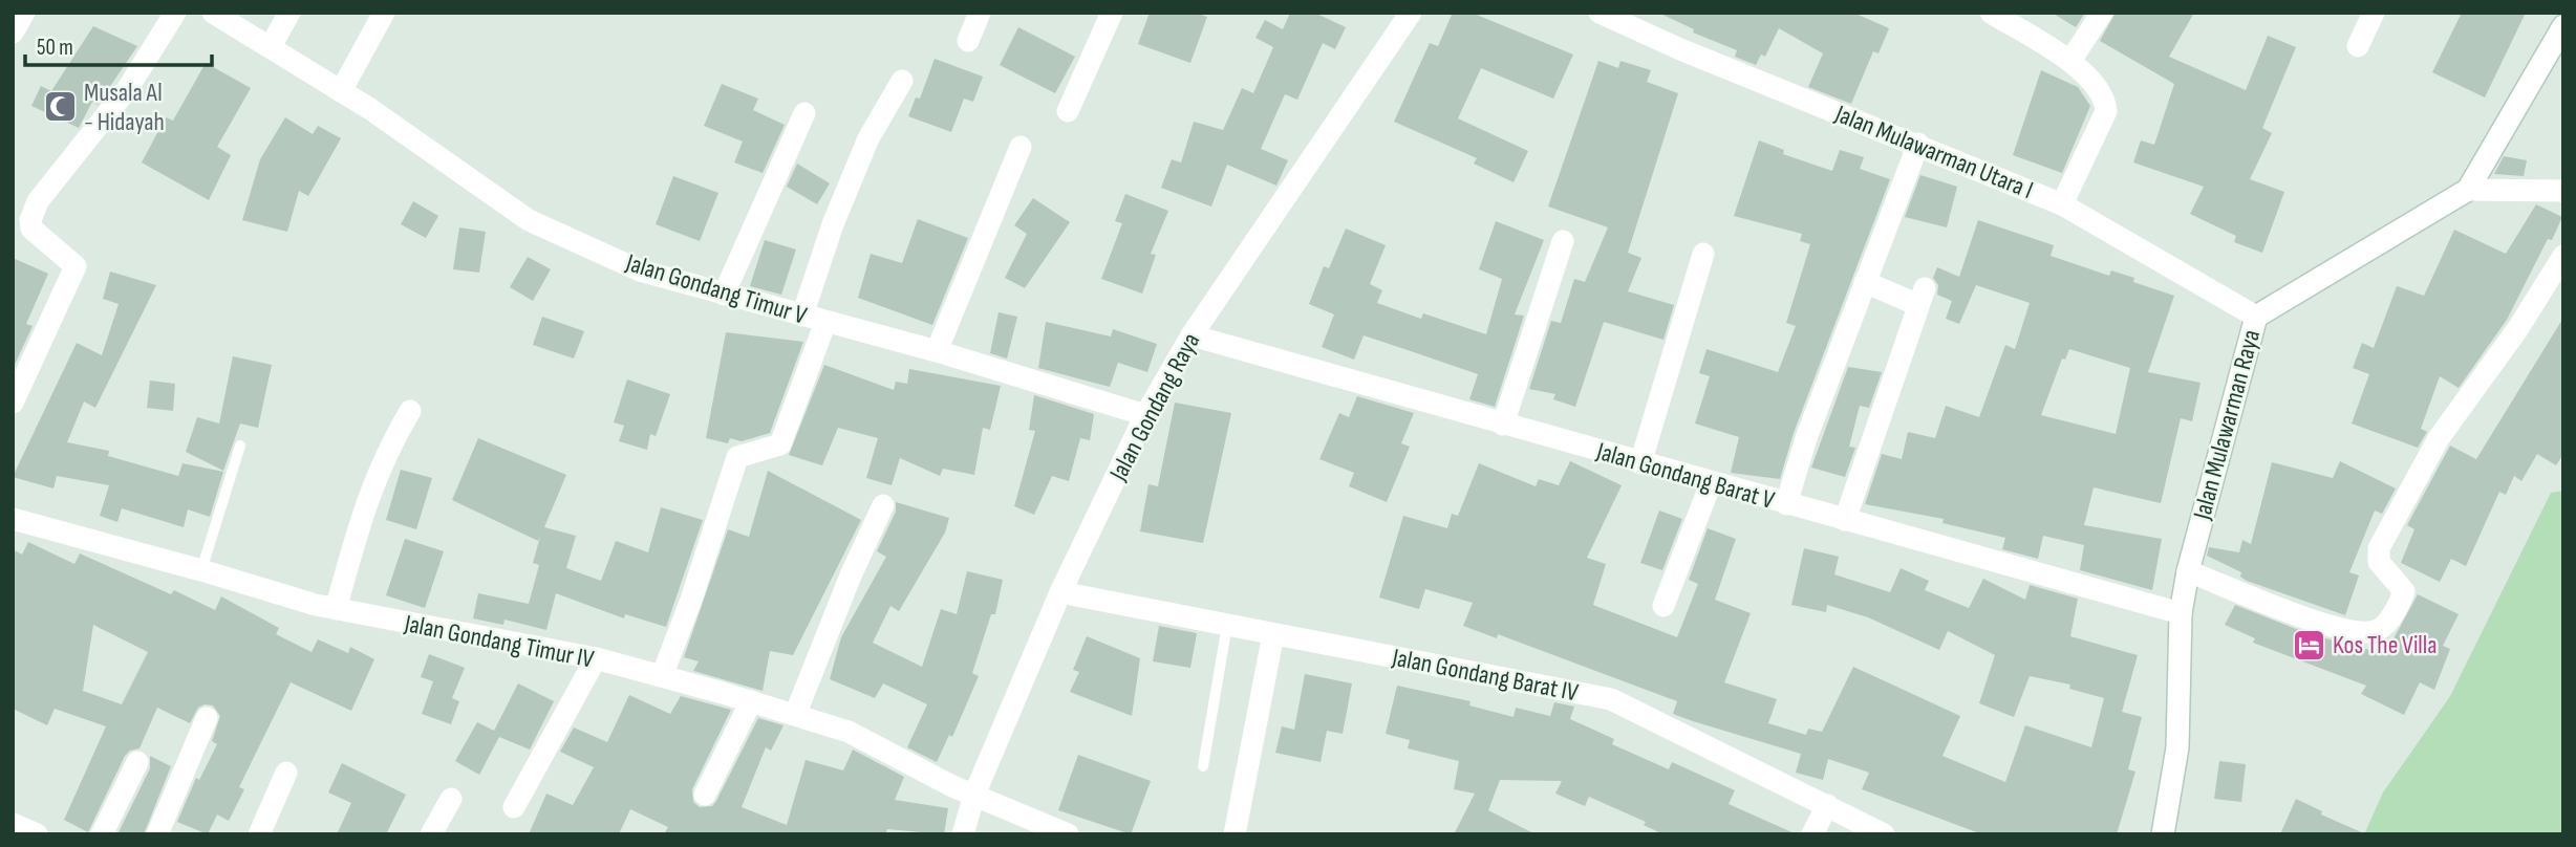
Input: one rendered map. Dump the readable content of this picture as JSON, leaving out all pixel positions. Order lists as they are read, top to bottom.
{
  "streets": {
    "street": [
      "Jalan Mulawarman Utara I",
      "Jalan Gondang Timur V",
      "Jalan Gondang Raya",
      "Jalan Mulawarman Raya",
      "Jalan Gondang Barat V",
      "Jalan Gondang Timur IV",
      "Jalan Gondang Barat IV"
    ]
  },
  "crossings": [
    ["Jalan Mulawarman Utara I", "Jalan Mulawarman Raya"],
    ["Jalan Gondang Timur V", "Jalan Gondang Raya"],
    ["Jalan Gondang Raya", "Jalan Gondang Barat V"],
    ["Jalan Gondang Raya", "Jalan Gondang Timur IV"],
    ["Jalan Gondang Raya", "Jalan Gondang Barat IV"],
    ["Jalan Mulawarman Raya", "Jalan Gondang Barat V"]
  ],
  "places": {
    "mosque": ["Musala Al - Hidayah"],
    "hotel": ["Kos The Villa"]
  },
  "scale_bar": "50 m"
}
